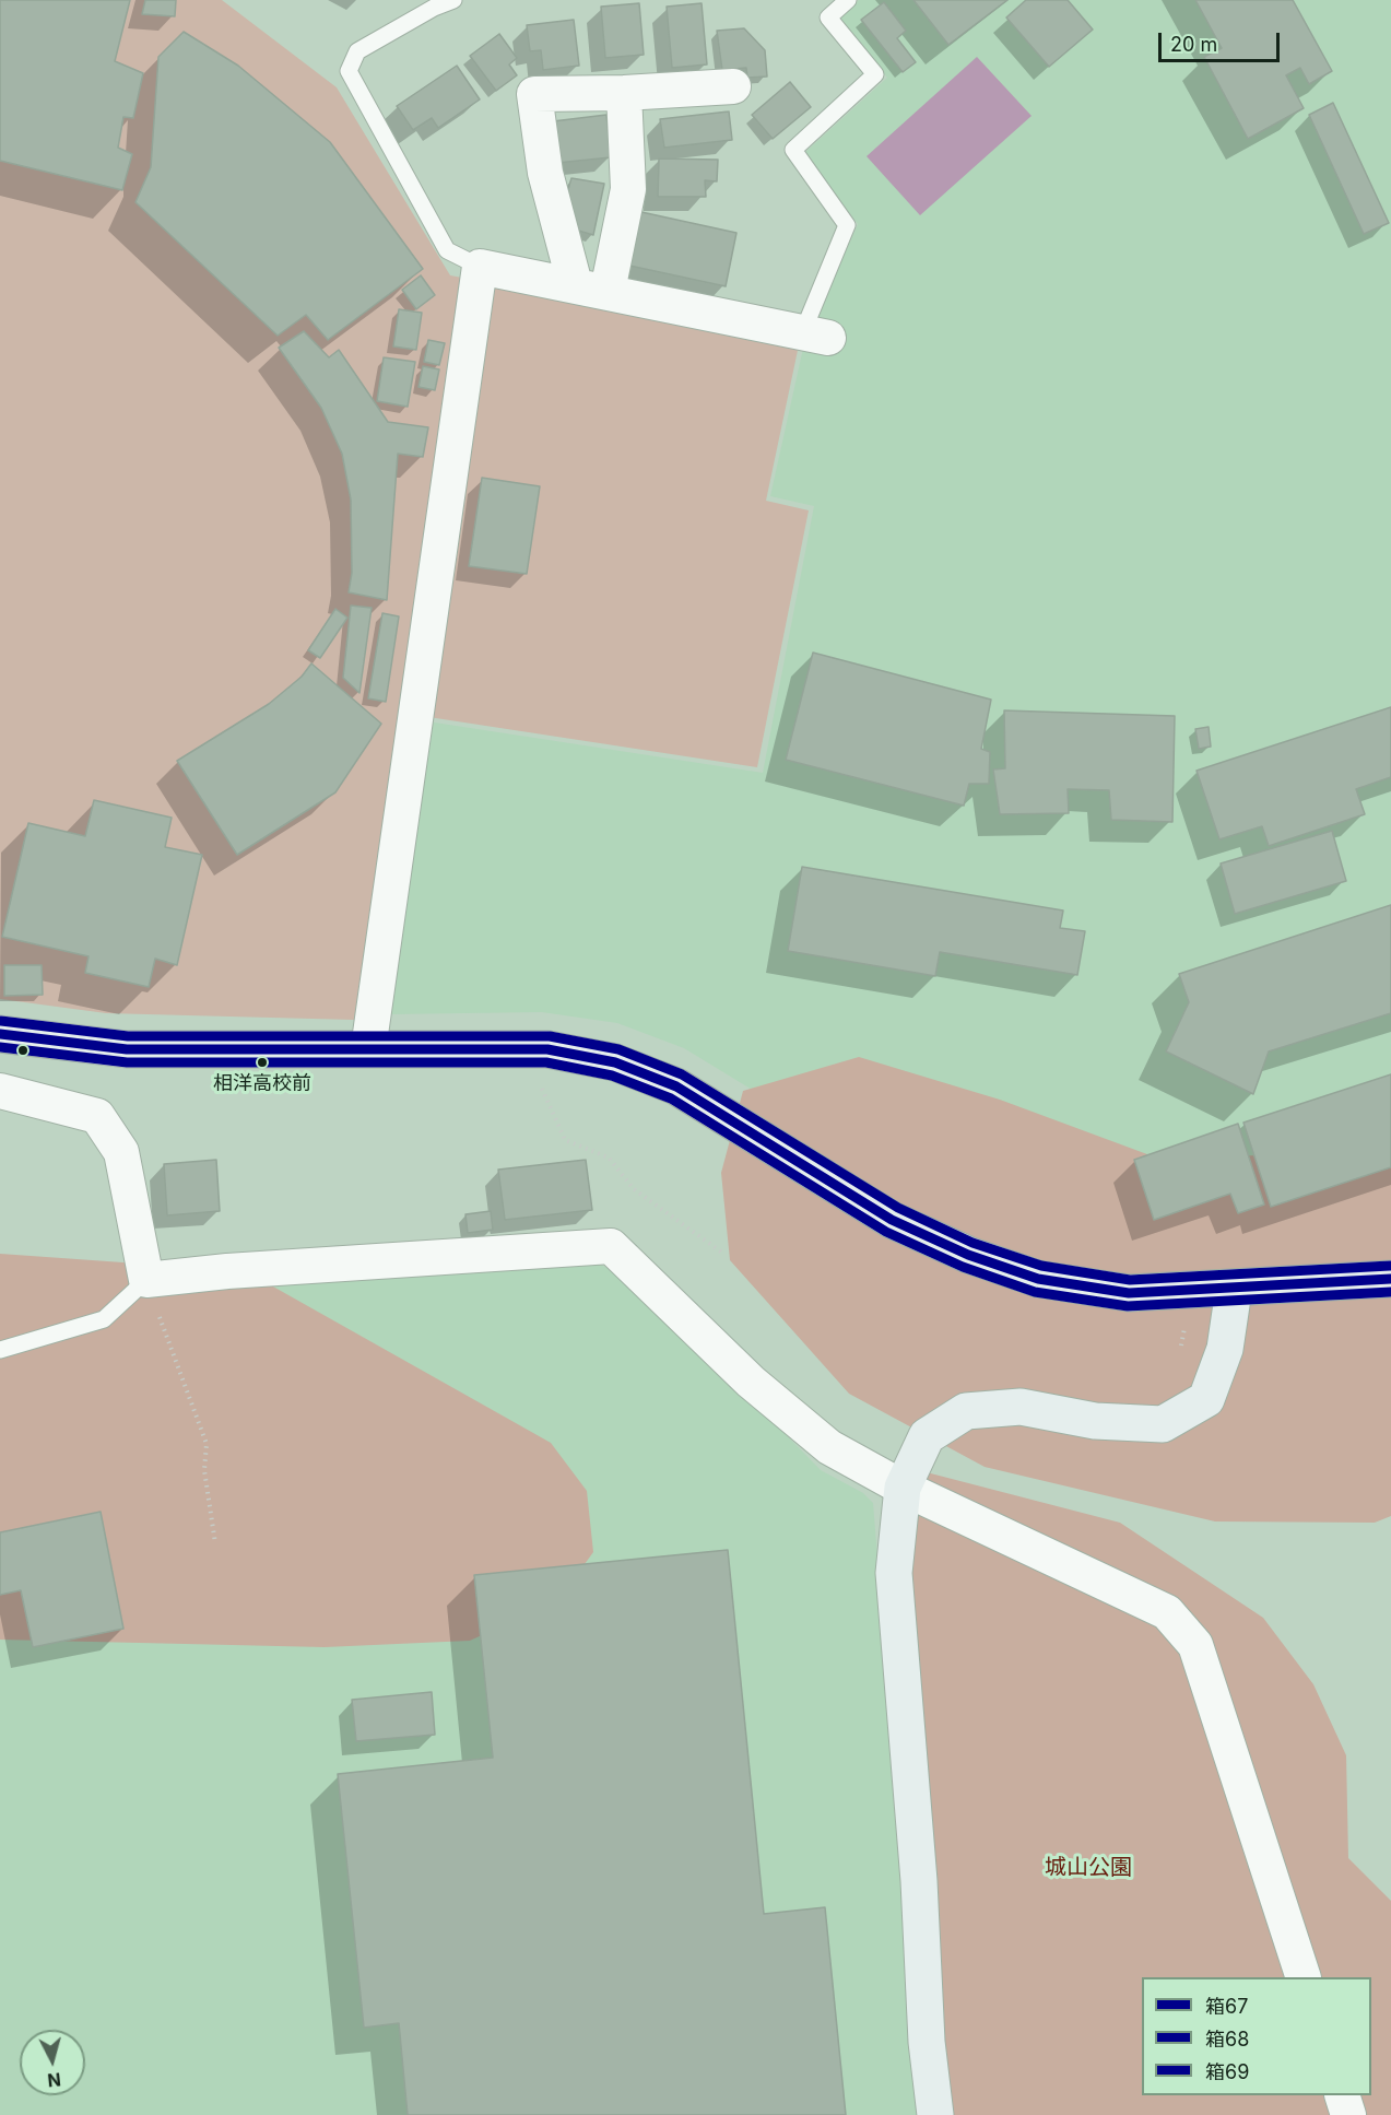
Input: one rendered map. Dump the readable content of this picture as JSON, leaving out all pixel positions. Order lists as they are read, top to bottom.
{
  "parks": ["城山公園"],
  "places": ["相洋高校前"],
  "lines": ["transit line 箱69", "transit line 箱67", "transit line 箱68"],
  "legend": ["箱67", "箱68", "箱69"],
  "scale_bar": "20 m",
  "north": "bottom"
}
